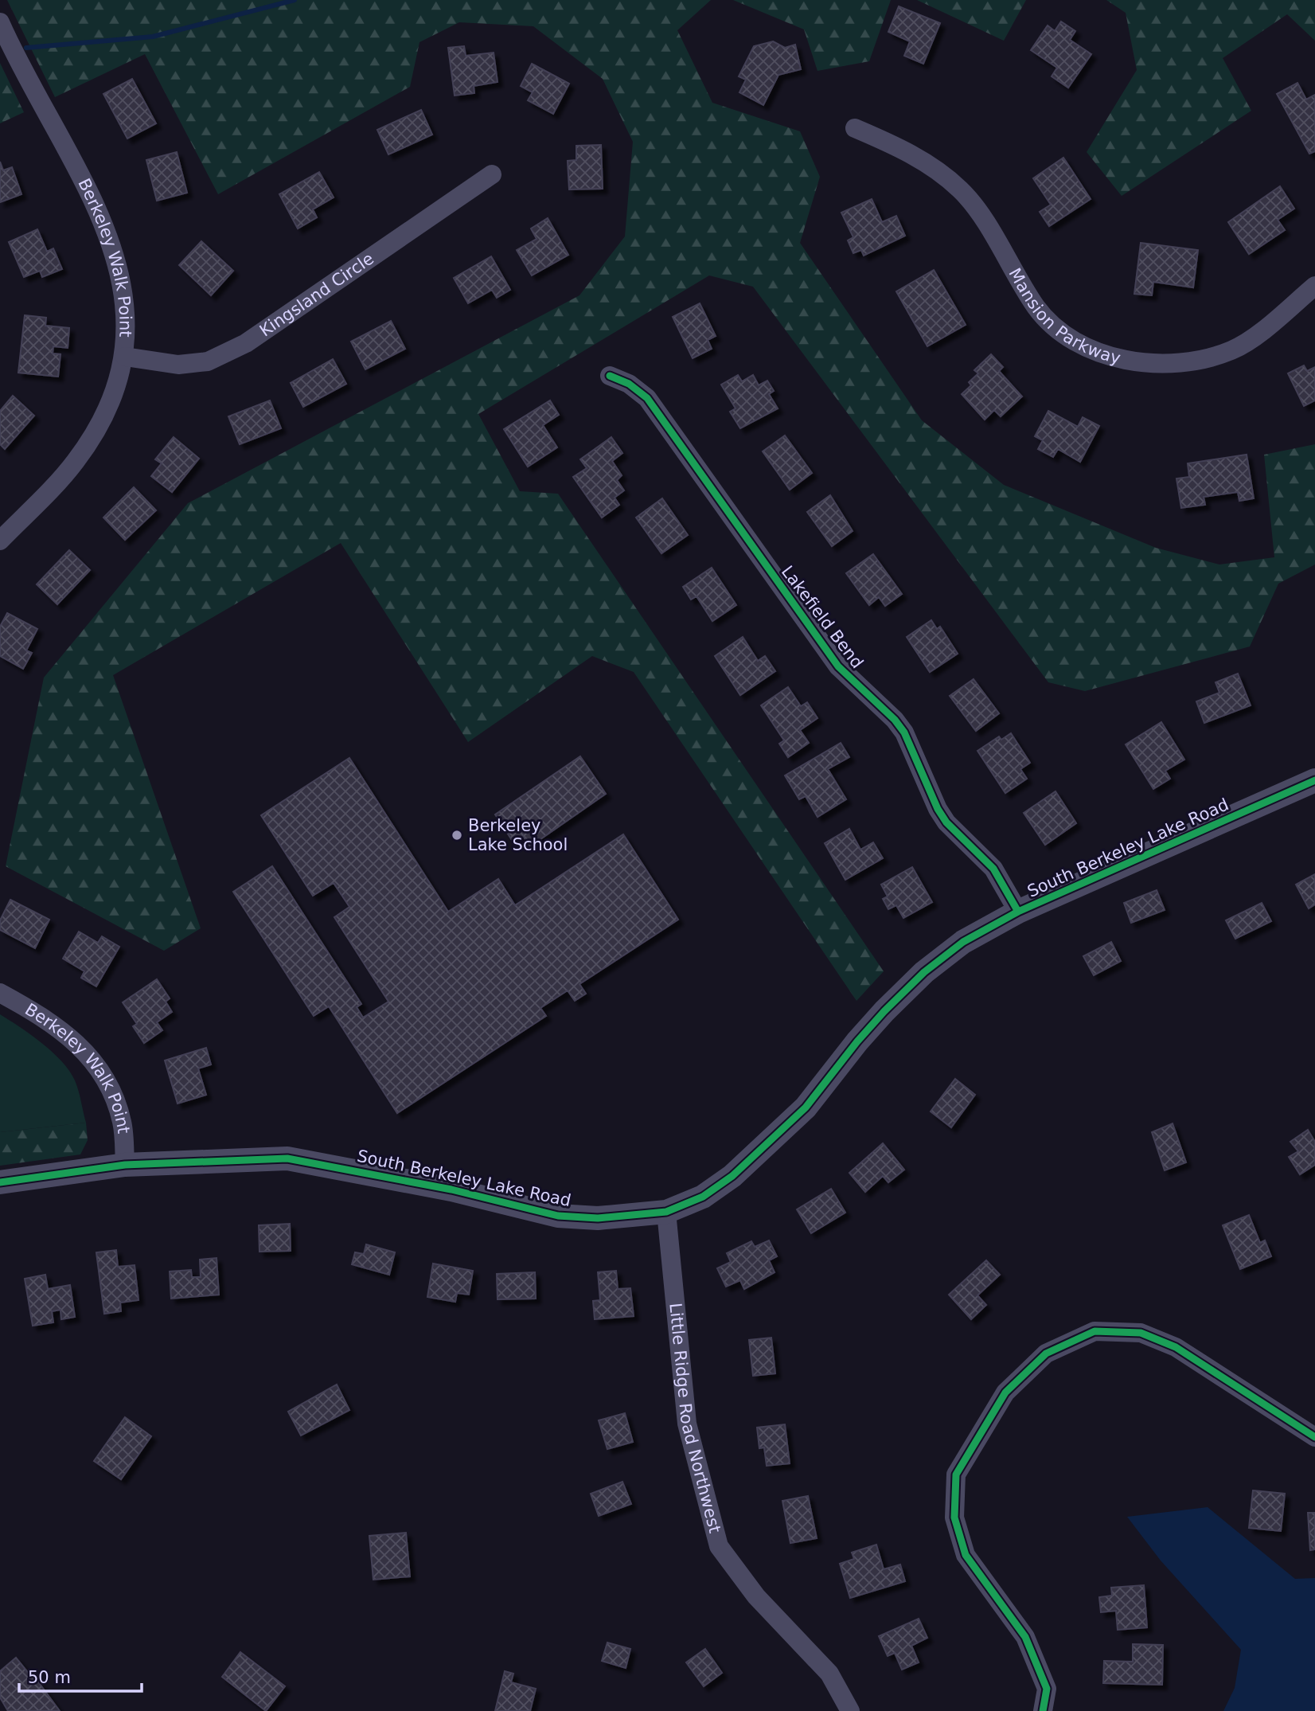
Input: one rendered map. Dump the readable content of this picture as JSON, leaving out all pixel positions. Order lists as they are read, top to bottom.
{
  "streets": {
    "street": [
      "Berkeley Walk Point",
      "Kingsland Circle",
      "Mansion Parkway",
      "Lakefield Bend",
      "South Berkeley Lake Road",
      "Little Ridge Road Northwest"
    ]
  },
  "crossings": [
    ["Berkeley Walk Point", "Kingsland Circle"],
    ["Berkeley Walk Point", "South Berkeley Lake Road"],
    ["Lakefield Bend", "South Berkeley Lake Road"],
    ["South Berkeley Lake Road", "Little Ridge Road Northwest"]
  ],
  "places": ["Berkeley Lake School"],
  "scale_bar": "50 m"
}
